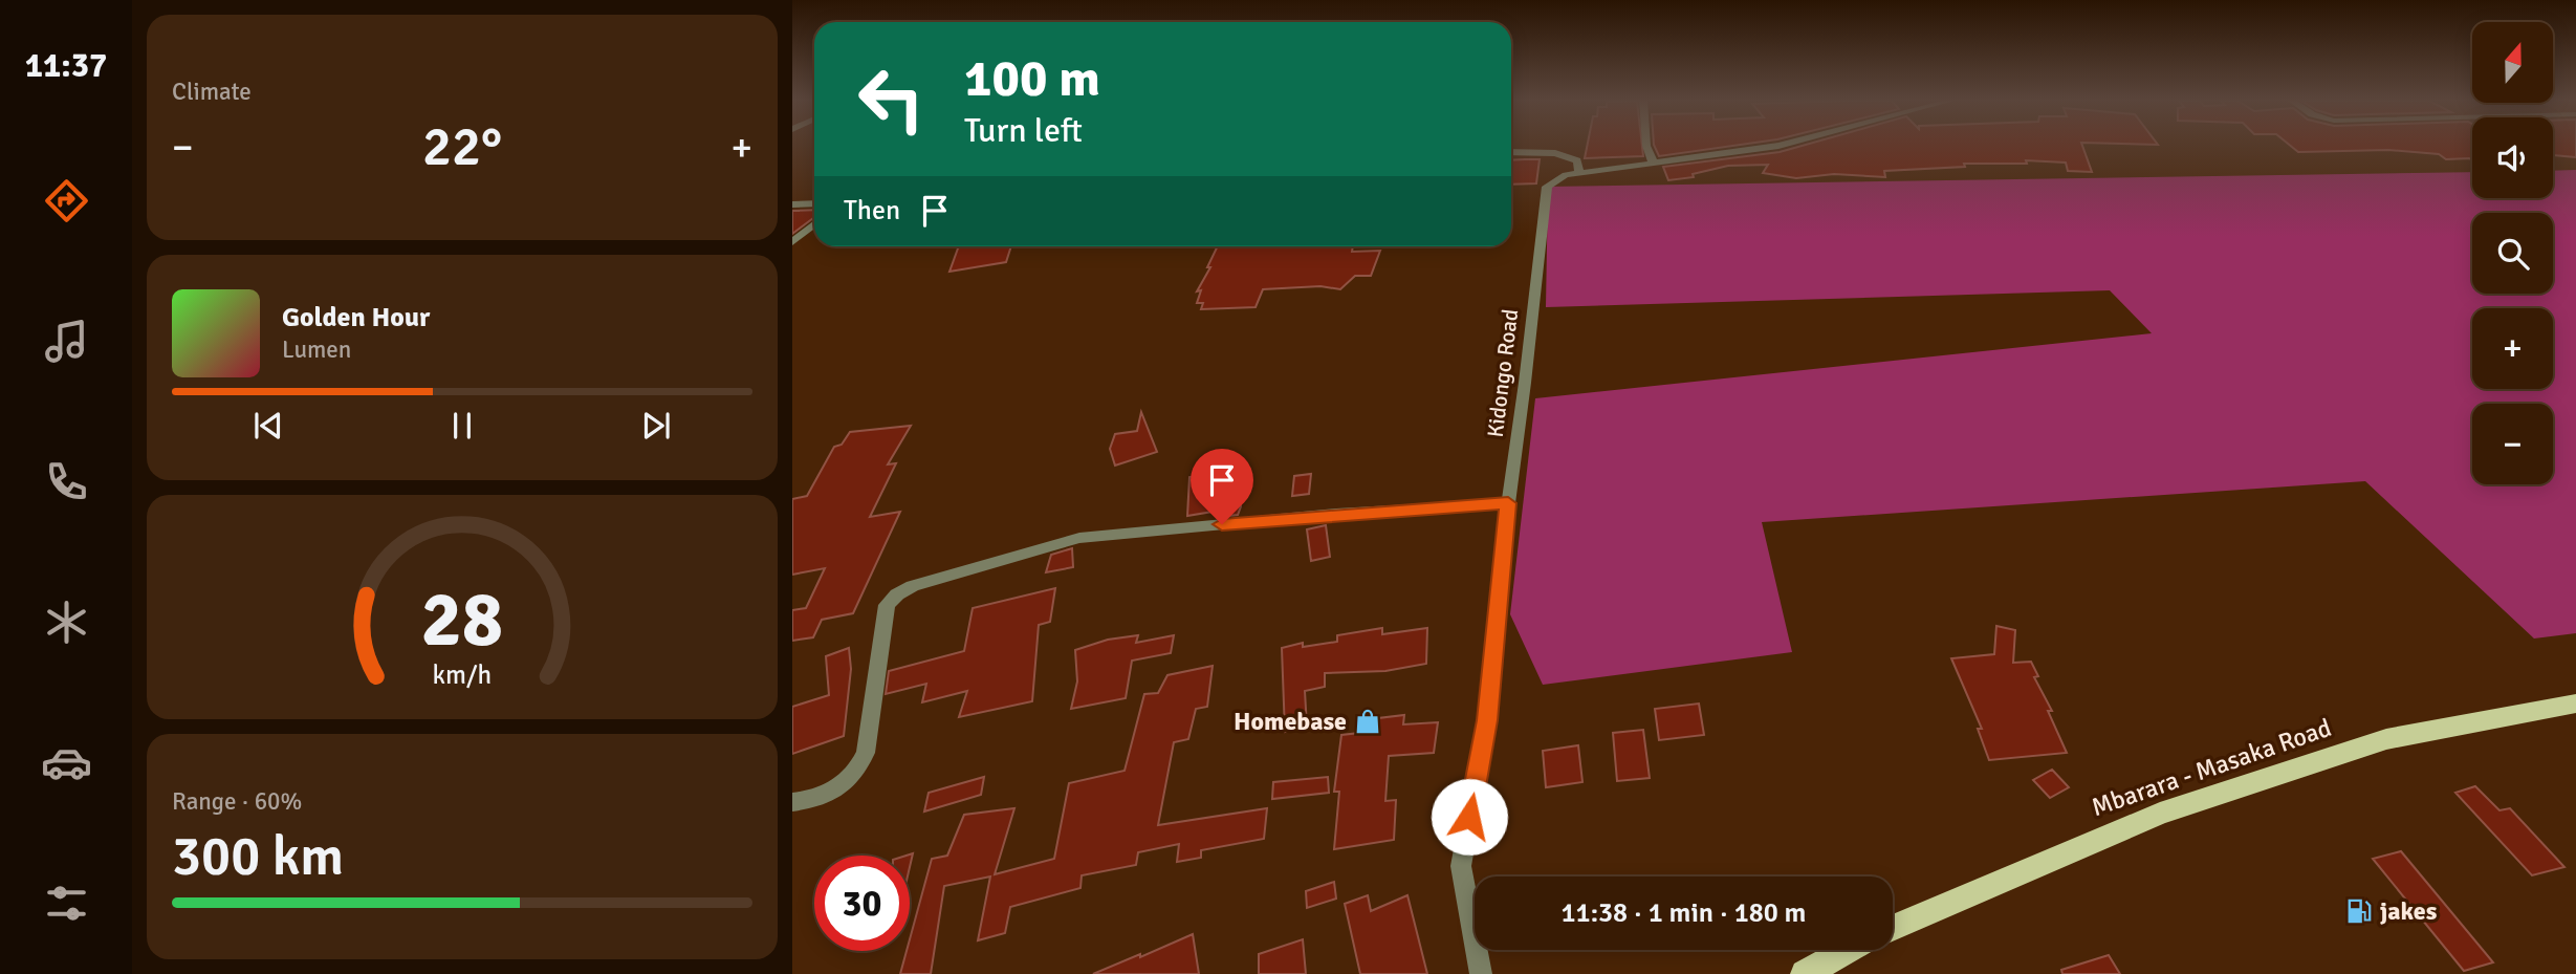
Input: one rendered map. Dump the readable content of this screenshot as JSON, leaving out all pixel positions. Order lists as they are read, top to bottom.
{
  "streets": {
    "main road": ["Mbarara - Masaka Road"],
    "street": ["Kidongo Road"]
  },
  "places": {
    "shop": ["Homebase"],
    "fuel station": ["jakes"]
  },
  "north": "top",
  "page": {
    "tabs": "11:37",
    "tile": [
      "Climate",
      ["Range · 60%", "300 km"]
    ],
    "map_buttons": ["+", "−"],
    "turn": ["100 m", "Turn left"],
    "heat": ["−", "22°", "+"],
    "then": "Then",
    "song": ["Golden Hour", "Lumen"],
    "limit": "30",
    "trip": "11:38 · 1 min · 180 m",
    "gauge": ["28", "km/h"]
  }
}
